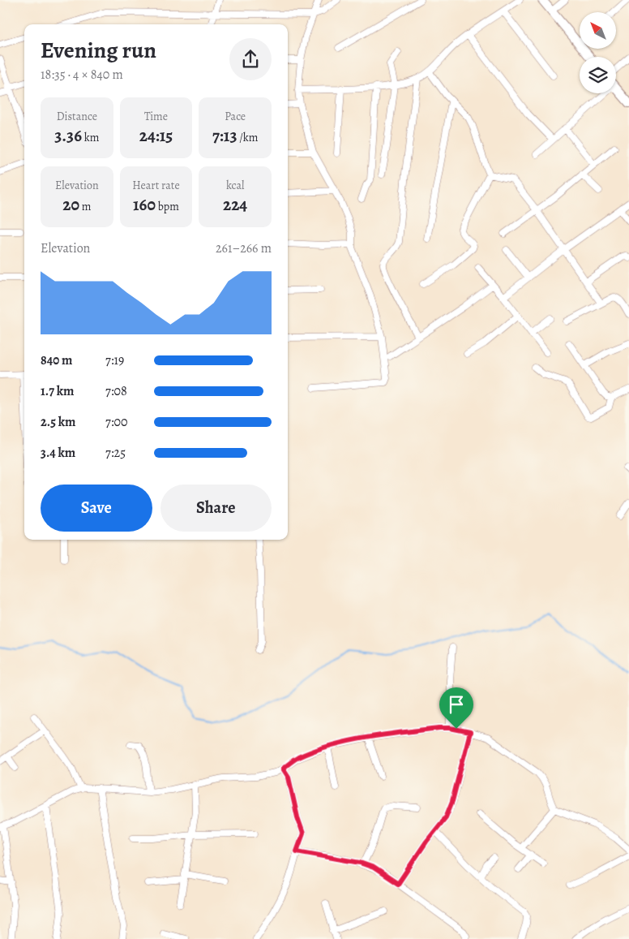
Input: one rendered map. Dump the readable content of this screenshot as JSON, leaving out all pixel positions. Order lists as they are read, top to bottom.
{
  "north": "top left",
  "page": {
    "heading": ["Evening run", "18:35 · 4 × 840 m"],
    "stats": [
      ["Distance", "3.36 km"],
      ["Time", "24:15"],
      ["Pace", "7:13 /km"],
      ["Elevation", "20 m"],
      ["Heart rate", "160 bpm"],
      ["kcal", "224"]
    ],
    "chart": ["Elevation", "261–266 m"],
    "list": [
      {
        "name": "840 m",
        "note": "7:19"
      },
      {
        "name": "1.7 km",
        "note": "7:08"
      },
      {
        "name": "2.5 km",
        "note": "7:00"
      },
      {
        "name": "3.4 km",
        "note": "7:25"
      }
    ],
    "buttons": ["Save", "Share"]
  }
}
